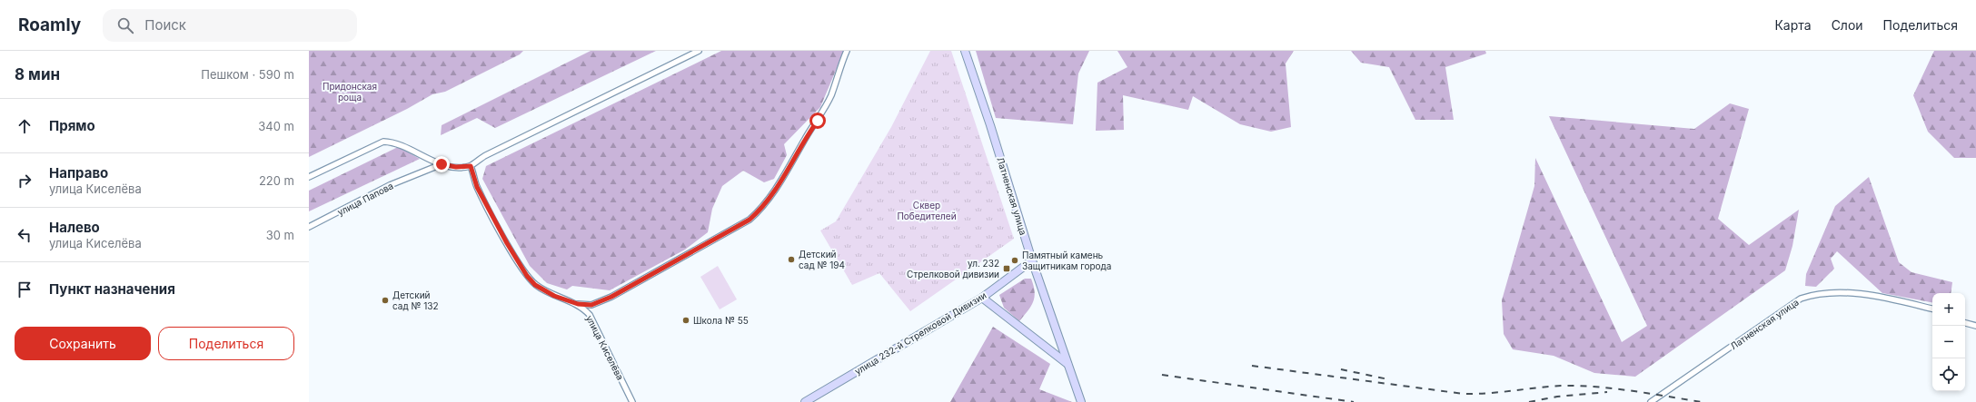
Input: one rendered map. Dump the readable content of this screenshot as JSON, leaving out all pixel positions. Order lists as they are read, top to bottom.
{
  "streets": {
    "street": [
      "Латненская улица",
      "улица Папова",
      "улица 232-й Стрелковой Дивизии",
      "улица Киселёва"
    ]
  },
  "crossings": [
    ["Латненская улица", "улица 232-й Стрелковой Дивизии"]
  ],
  "parks": ["Придонская роща", "Сквер Победителей"],
  "places": {
    "other": [
      "Детский сад № 194",
      "Памятный камень Защитникам города",
      "Детский сад № 132",
      "Школа № 55"
    ],
    "transit": ["ул. 232 Стрелковой дивизии"]
  },
  "page": {
    "header": "Roamly",
    "search": "Поиск",
    "nav": ["Карта", "Слои", "Поделиться"],
    "heading": ["8 мин", "Пешком · 590 m"],
    "list": [
      ["Прямо", "340 m"],
      ["Направо", "улица Киселёва", "220 m"],
      ["Налево", "улица Киселёва", "30 m"],
      "Пункт назначения"
    ],
    "map_buttons": ["+", "−"],
    "buttons": ["Сохранить", "Поделиться"]
  }
}
